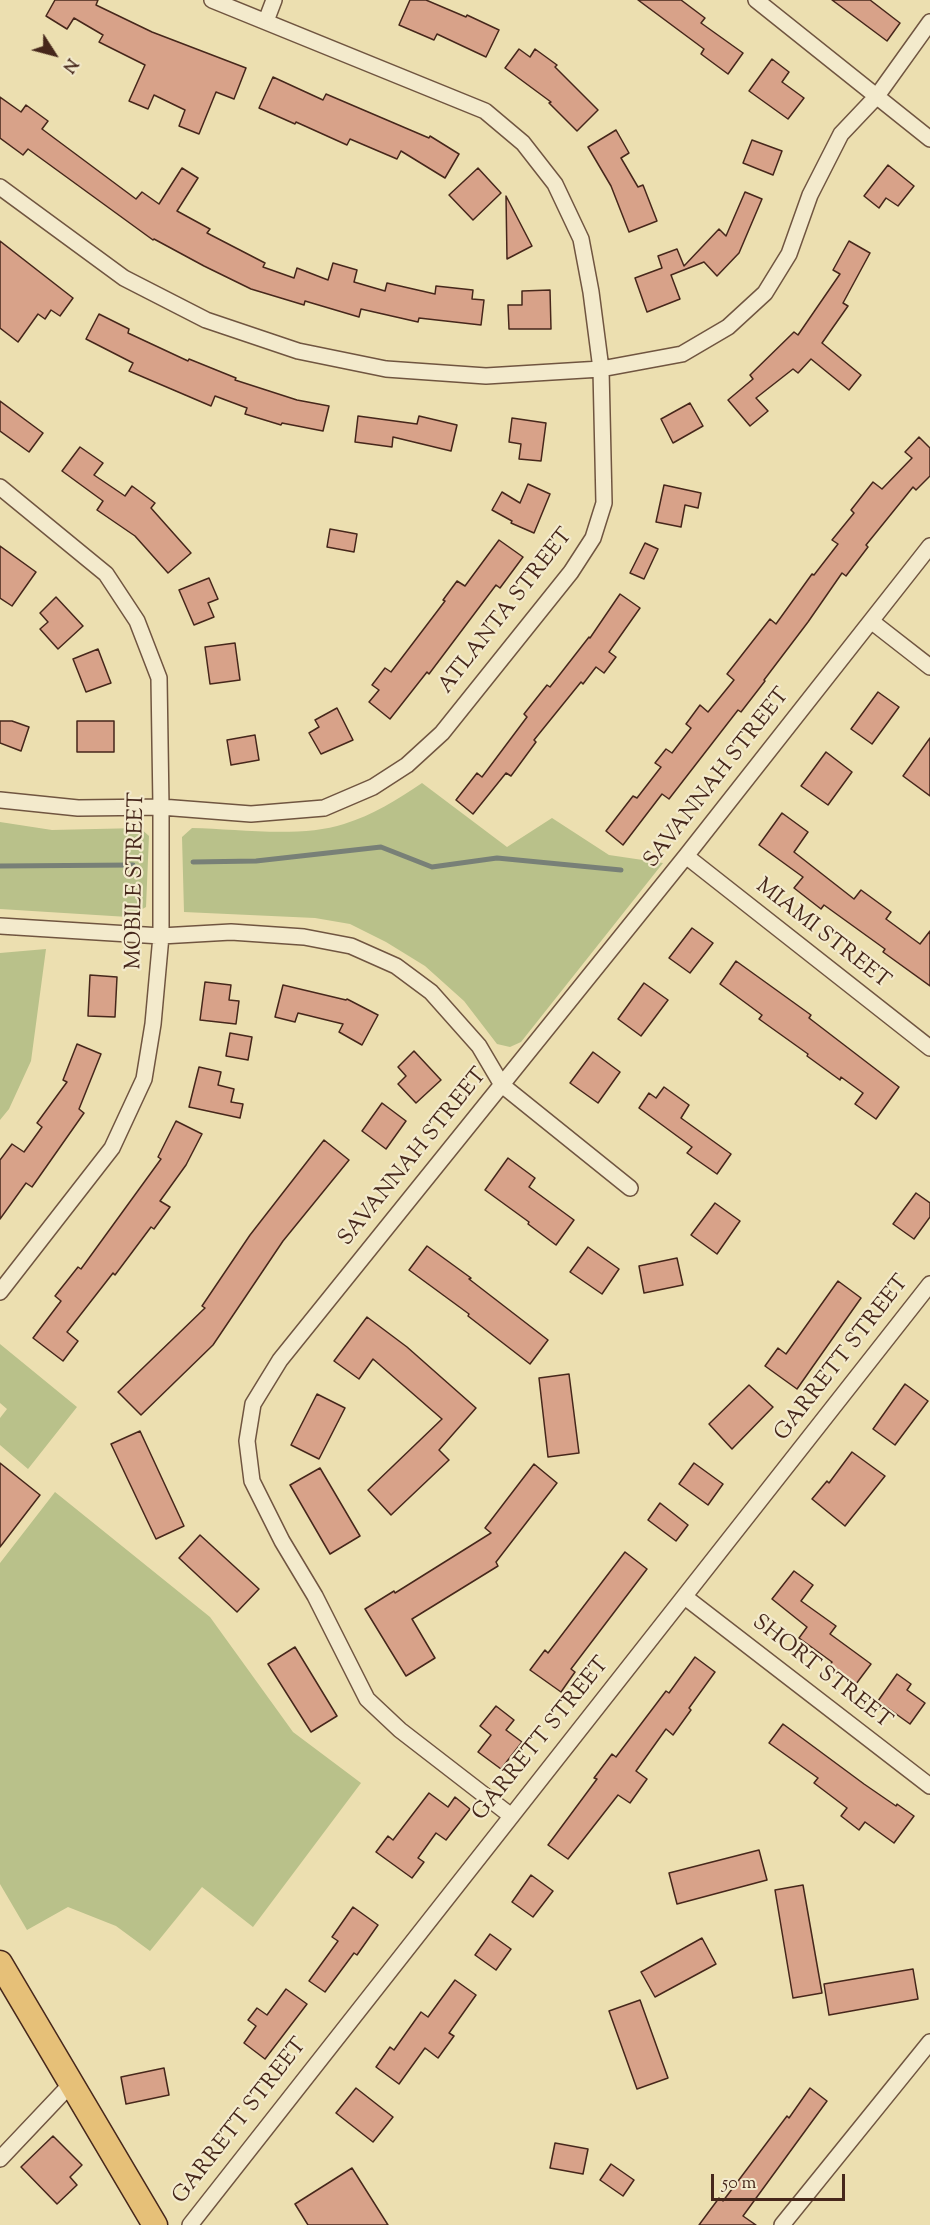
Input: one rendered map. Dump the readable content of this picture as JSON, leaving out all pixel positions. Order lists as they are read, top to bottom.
{
  "streets": {
    "street": [
      "ATLANTA STREET",
      "SAVANNAH STREET",
      "MOBILE STREET",
      "MIAMI STREET",
      "GARRETT STREET",
      "SHORT STREET"
    ]
  },
  "crossings": [
    ["ATLANTA STREET", "MOBILE STREET"],
    ["SAVANNAH STREET", "MIAMI STREET"],
    ["SAVANNAH STREET", "GARRETT STREET"],
    ["GARRETT STREET", "SHORT STREET"]
  ],
  "scale_bar": "50 m",
  "north": "bottom right"
}
